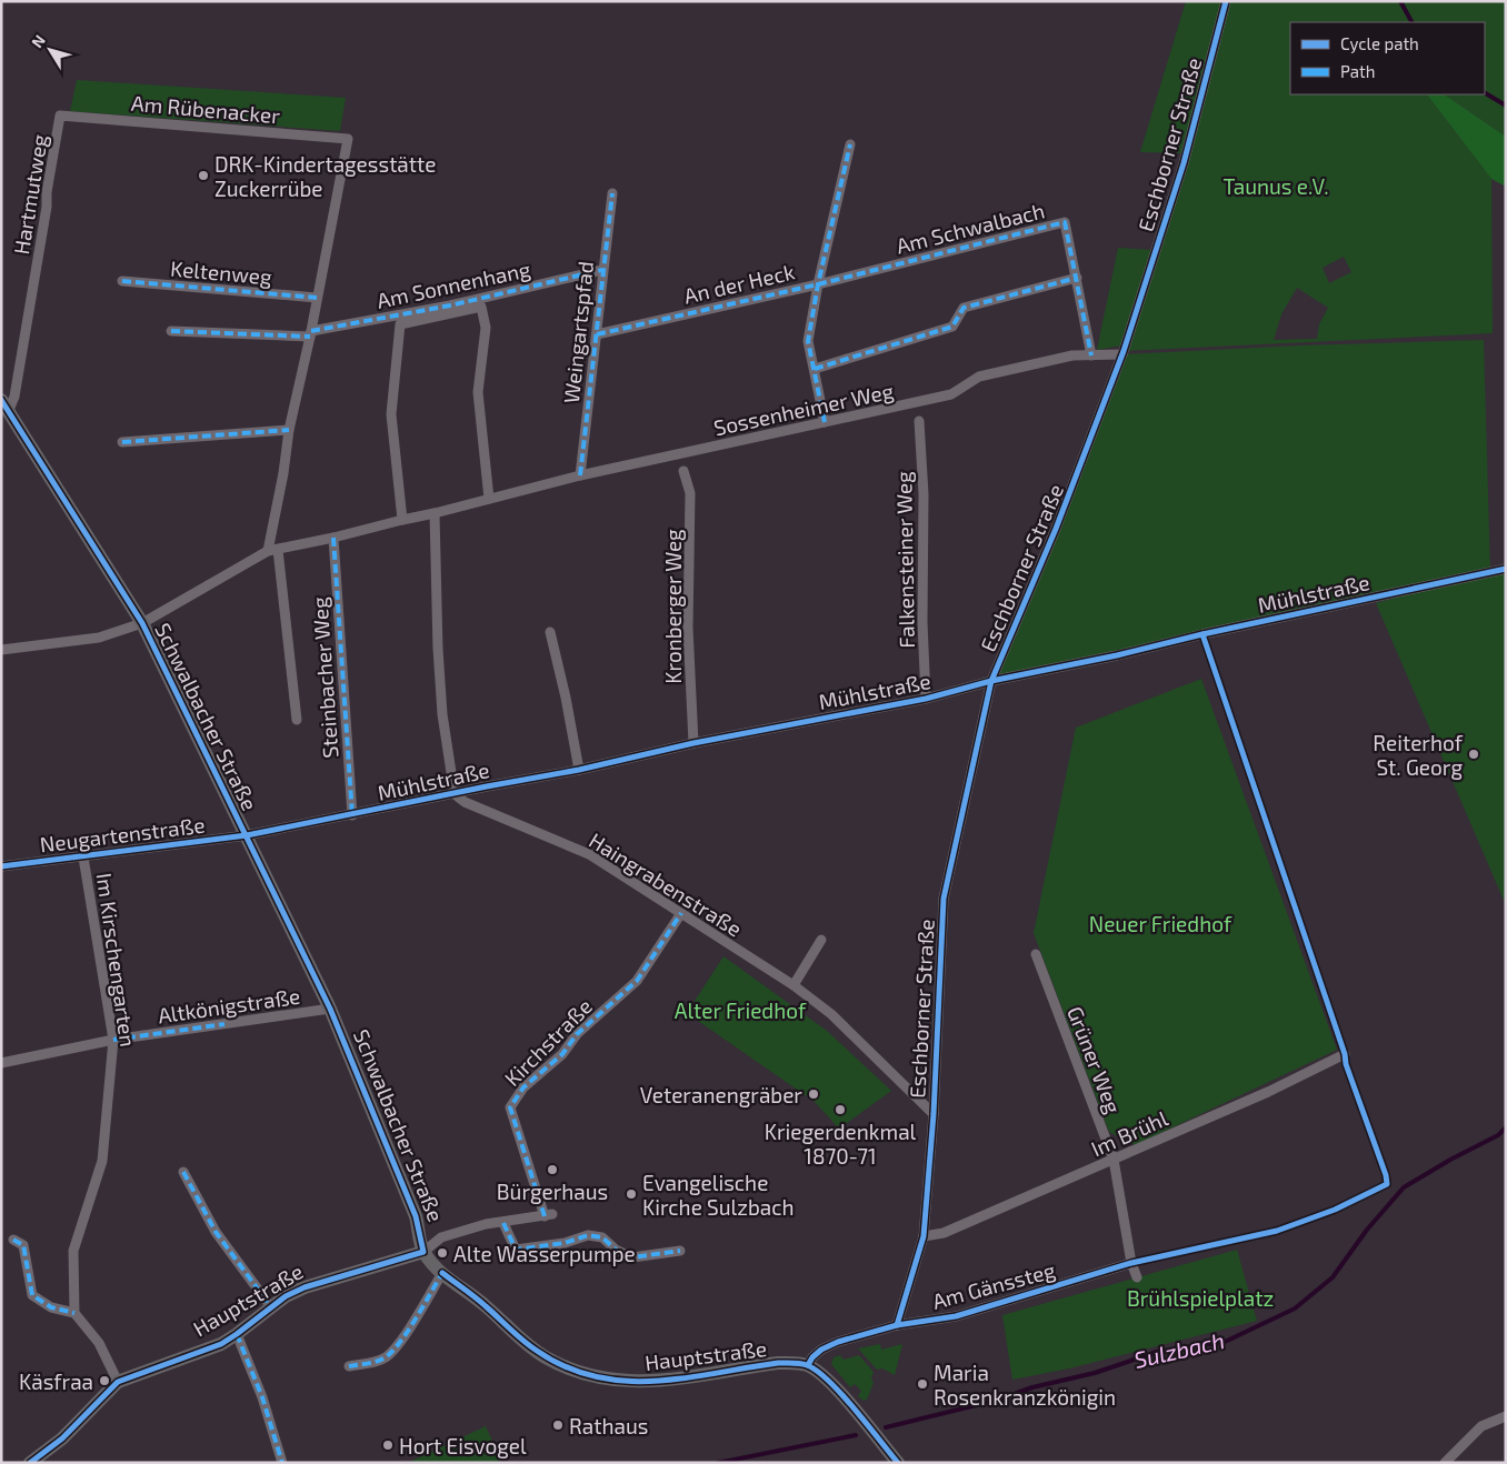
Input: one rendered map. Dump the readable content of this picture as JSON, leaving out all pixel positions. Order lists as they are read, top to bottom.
{
  "streets": {
    "street": [
      "Am Rübenacker",
      "Eschborner Straße",
      "Hartmutweg",
      "Am Schwalbach",
      "Keltenweg",
      "An der Heck",
      "Am Sonnenhang",
      "Weingartspfad",
      "Sossenheimer Weg",
      "Falkensteiner Weg",
      "Mühlstraße",
      "Kronberger Weg",
      "Steinbacher Weg",
      "Schwalbacher Straße",
      "Neugartenstraße",
      "Haingrabenstraße",
      "Im Kirschengarten",
      "Altkönigstraße",
      "Kirchstraße",
      "Grüner Weg",
      "Im Brühl",
      "Am Gänssteg",
      "Hauptstraße"
    ]
  },
  "crossings": [
    ["Am Rübenacker", "Hartmutweg"],
    ["Am Rübenacker", "Keltenweg"],
    ["Eschborner Straße", "Sossenheimer Weg"],
    ["Eschborner Straße", "Mühlstraße"],
    ["Eschborner Straße", "Haingrabenstraße"],
    ["Eschborner Straße", "Im Brühl"],
    ["Eschborner Straße", "Am Gänssteg"],
    ["Hartmutweg", "Schwalbacher Straße"],
    ["Am Schwalbach", "An der Heck"],
    ["Am Schwalbach", "Sossenheimer Weg"],
    ["An der Heck", "Weingartspfad"],
    ["An der Heck", "Sossenheimer Weg"],
    ["Am Sonnenhang", "Weingartspfad"],
    ["Weingartspfad", "Sossenheimer Weg"],
    ["Sossenheimer Weg", "Steinbacher Weg"],
    ["Sossenheimer Weg", "Schwalbacher Straße"],
    ["Falkensteiner Weg", "Mühlstraße"],
    ["Mühlstraße", "Kronberger Weg"],
    ["Mühlstraße", "Steinbacher Weg"],
    ["Mühlstraße", "Schwalbacher Straße"],
    ["Mühlstraße", "Neugartenstraße"],
    ["Mühlstraße", "Haingrabenstraße"],
    ["Schwalbacher Straße", "Neugartenstraße"],
    ["Schwalbacher Straße", "Altkönigstraße"],
    ["Schwalbacher Straße", "Hauptstraße"],
    ["Neugartenstraße", "Im Kirschengarten"],
    ["Haingrabenstraße", "Kirchstraße"],
    ["Im Kirschengarten", "Altkönigstraße"],
    ["Grüner Weg", "Im Brühl"],
    ["Grüner Weg", "Am Gänssteg"],
    ["Am Gänssteg", "Hauptstraße"]
  ],
  "water": ["Sulzbach"],
  "parks": [
    "Taunus e.V.",
    "Neuer Friedhof",
    "Alter Friedhof",
    "Brühlspielplatz"
  ],
  "places": [
    "DRK-Kindertagesstätte Zuckerrübe",
    "Reiterhof St. Georg",
    "Veteranengräber",
    "Kriegerdenkmal 1870-71",
    "Bürgerhaus",
    "Evangelische Kirche Sulzbach",
    "Alte Wasserpumpe",
    "Käsfraa",
    "Maria Rosenkranzkönigin",
    "Rathaus",
    "Hort Eisvogel"
  ],
  "legend": ["Cycle path", "Path"],
  "north": "top left"
}
